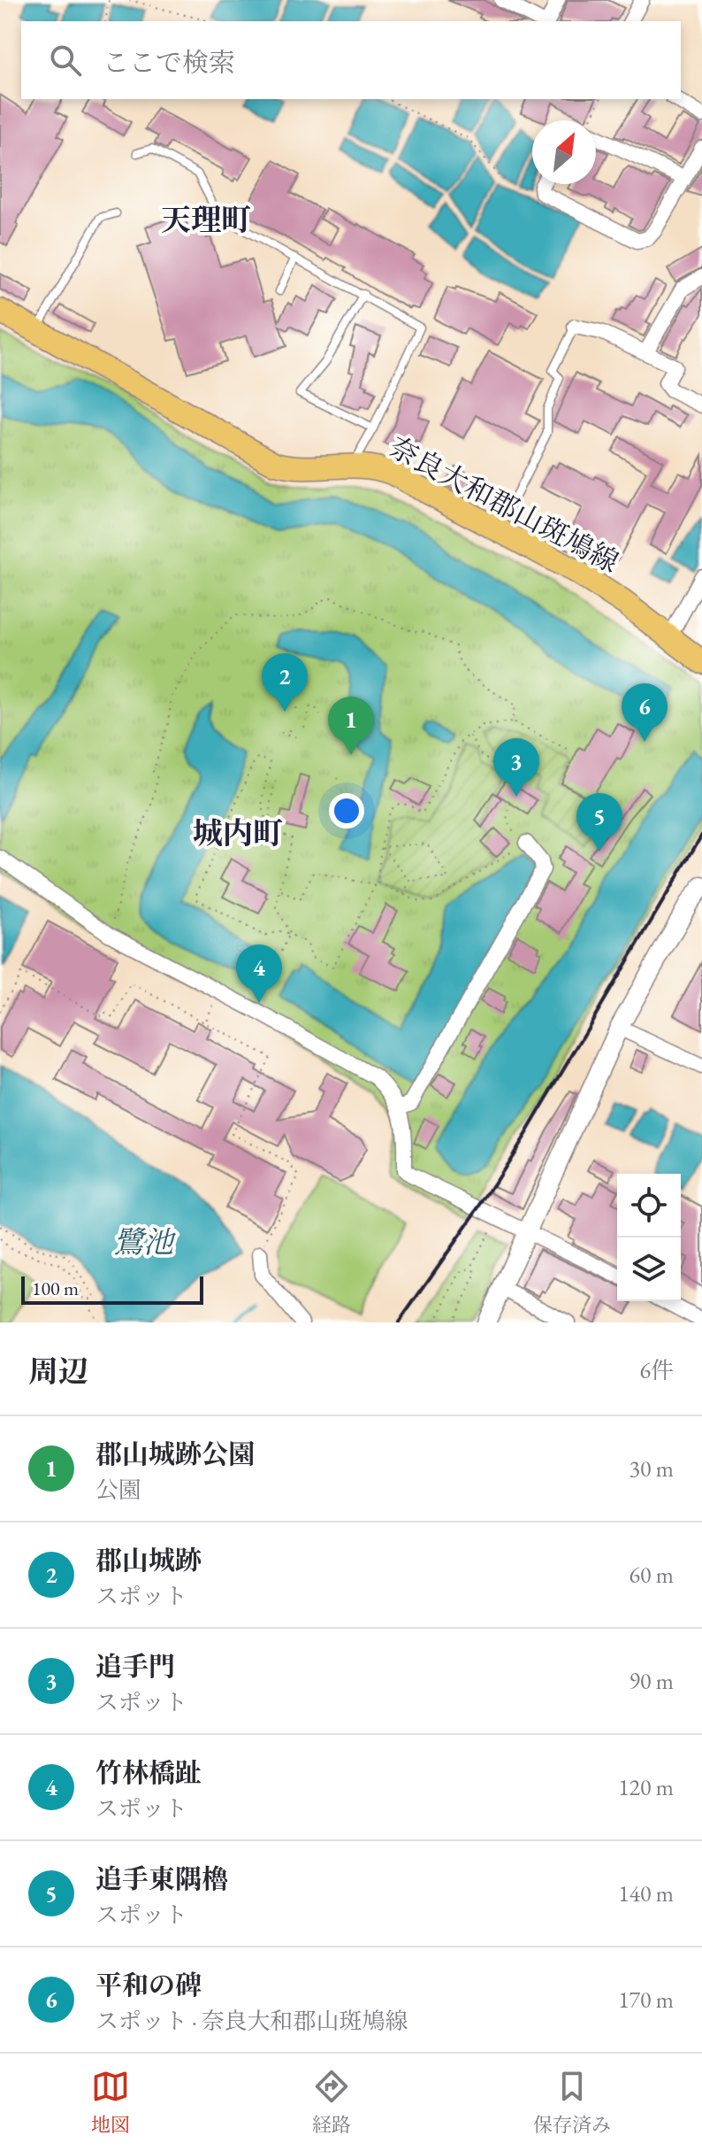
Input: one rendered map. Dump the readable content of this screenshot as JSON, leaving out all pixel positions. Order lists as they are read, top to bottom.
{
  "streets": {
    "main road": ["奈良大和郡山斑鳩線"]
  },
  "districts": ["天理町", "城内町"],
  "water": ["鷺池"],
  "scale_bar": "100 m",
  "north": "top right",
  "page": {
    "search": "ここで検索",
    "pins": [
      "2",
      "6",
      "1",
      "3",
      "5",
      "4"
    ],
    "scale": "100 m",
    "heading": ["周辺", "6件"],
    "list": [
      {
        "mark": "1",
        "name": "郡山城跡公園",
        "note": "公園",
        "value": "30 m"
      },
      {
        "mark": "2",
        "name": "郡山城跡",
        "note": "スポット",
        "value": "60 m"
      },
      {
        "mark": "3",
        "name": "追手門",
        "note": "スポット",
        "value": "90 m"
      },
      {
        "mark": "4",
        "name": "竹林橋趾",
        "note": "スポット",
        "value": "120 m"
      },
      {
        "mark": "5",
        "name": "追手東隅櫓",
        "note": "スポット",
        "value": "140 m"
      },
      {
        "mark": "6",
        "name": "平和の碑",
        "note": "スポット · 奈良大和郡山斑鳩線",
        "value": "170 m"
      }
    ],
    "nav": ["地図", "経路", "保存済み"]
  }
}
